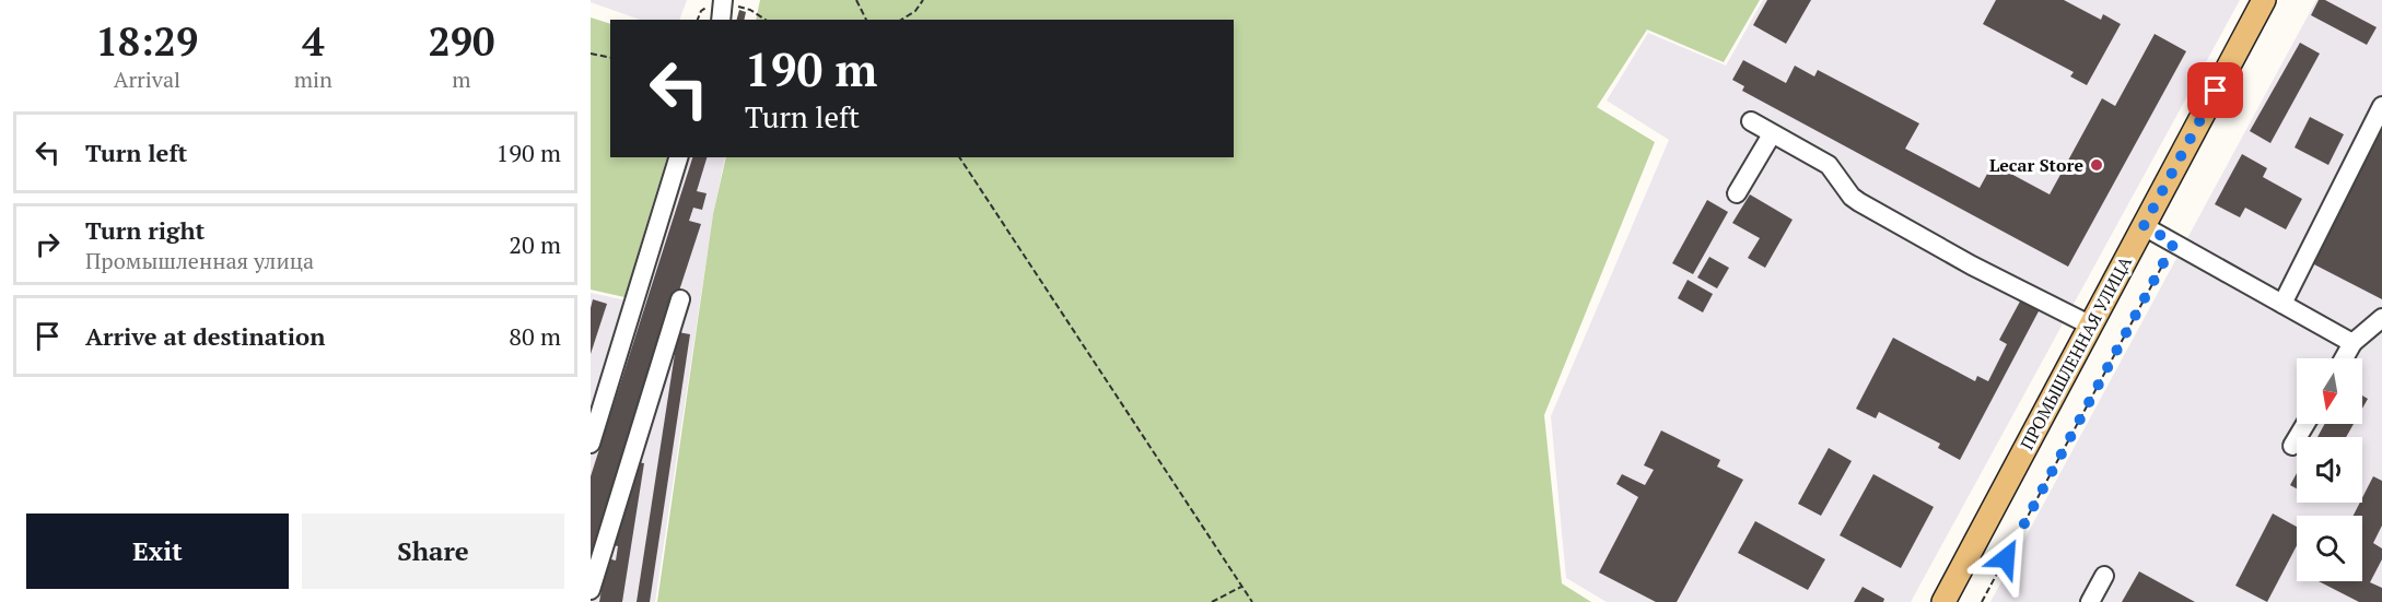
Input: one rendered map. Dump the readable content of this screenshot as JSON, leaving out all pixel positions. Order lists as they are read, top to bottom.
{
  "streets": {
    "main road": ["ПРОМЫШЛЕННАЯ УЛИЦА"]
  },
  "places": ["Lecar Store"],
  "north": "bottom",
  "page": {
    "eta": [
      "18:29",
      "Arrival",
      "4",
      "min",
      "290",
      "m"
    ],
    "turn": ["190 m", "Turn left"],
    "list": [
      {
        "name": "Turn left",
        "value": "190 m"
      },
      {
        "name": "Turn right",
        "note": "Промышленная улица",
        "value": "20 m"
      },
      {
        "name": "Arrive at destination",
        "value": "80 m"
      }
    ],
    "buttons": ["Exit", "Share"]
  }
}
